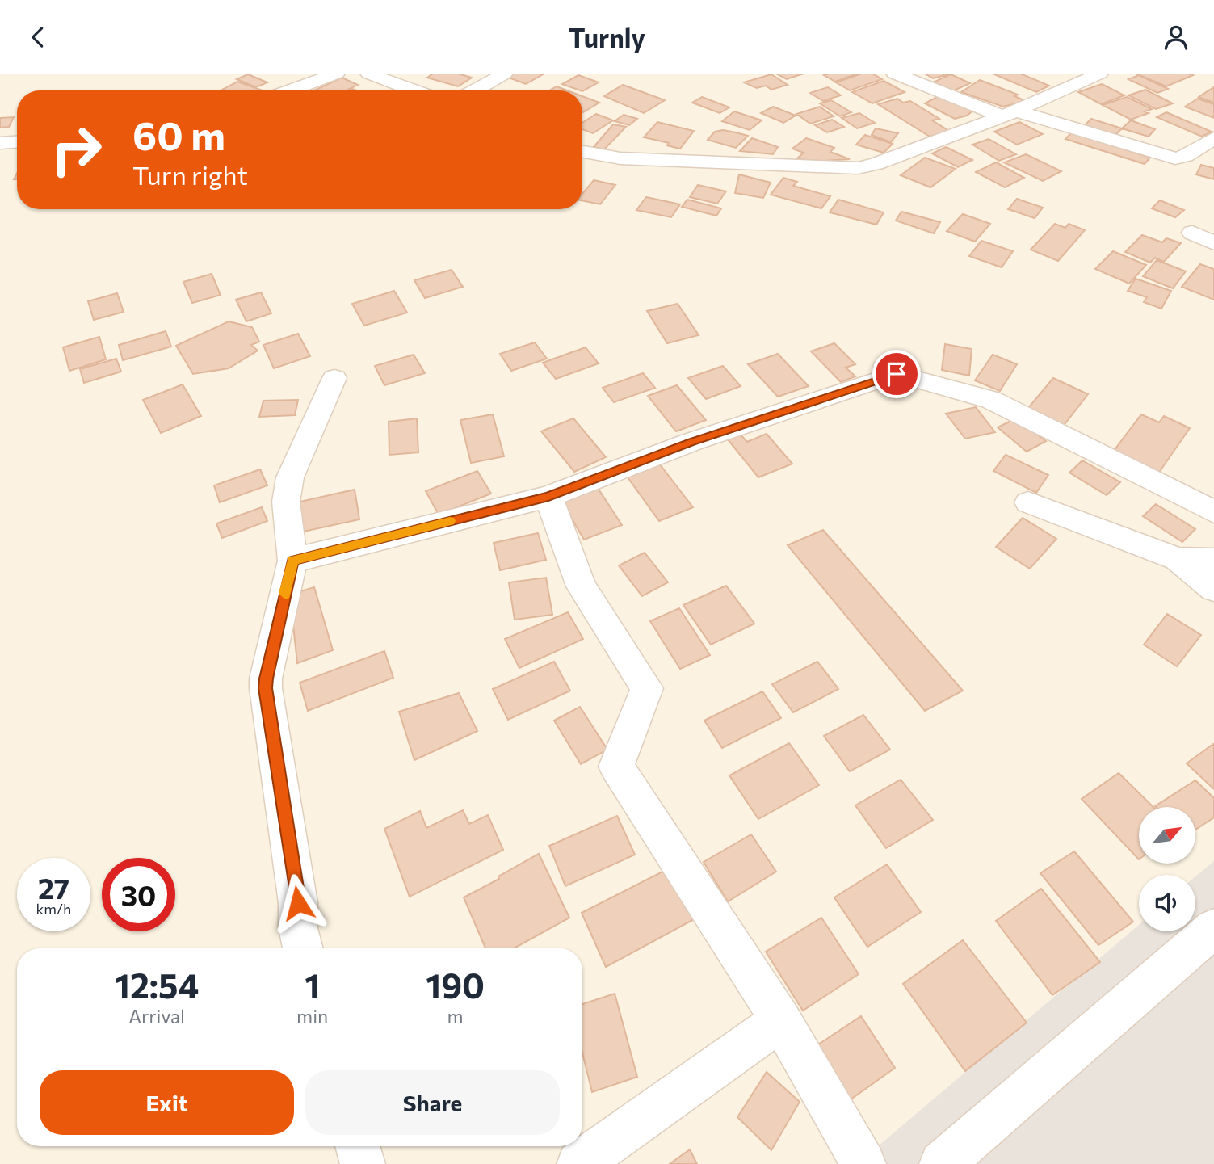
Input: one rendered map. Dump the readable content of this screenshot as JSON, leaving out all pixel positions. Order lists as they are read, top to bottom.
{
  "north": "top right",
  "page": {
    "header": "Turnly",
    "turn": ["60 m", "Turn right"],
    "speed": "27 km/h",
    "limit": "30",
    "eta": [
      "12:54",
      "Arrival",
      "1",
      "min",
      "190",
      "m"
    ],
    "buttons": ["Exit", "Share"]
  }
}
